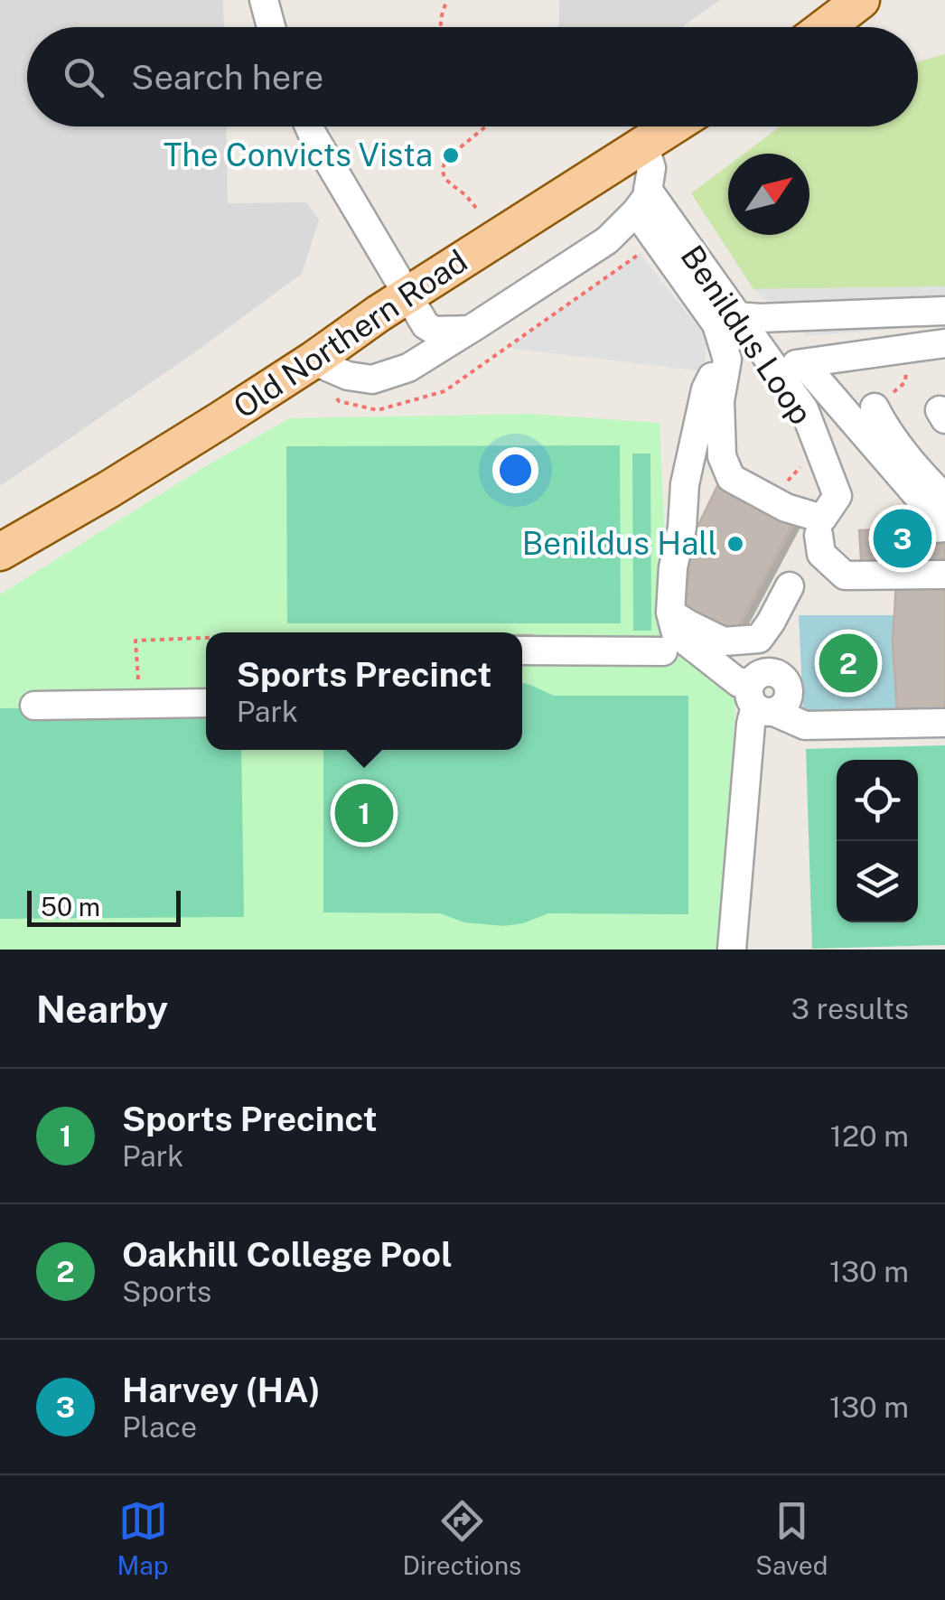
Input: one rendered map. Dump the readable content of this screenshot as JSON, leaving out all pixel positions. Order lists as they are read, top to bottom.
{
  "streets": {
    "main road": ["Old Northern Road"],
    "street": ["Benildus Loop"]
  },
  "places": ["The Convicts Vista", "Benildus Hall"],
  "scale_bar": "50 m",
  "north": "top right",
  "page": {
    "search": "Search here",
    "pins": ["3", "2", "1"],
    "popup": ["Sports Precinct", "Park"],
    "scale": "50 m",
    "heading": ["Nearby", "3 results"],
    "list": [
      {
        "mark": "1",
        "name": "Sports Precinct",
        "note": "Park",
        "value": "120 m"
      },
      {
        "mark": "2",
        "name": "Oakhill College Pool",
        "note": "Sports",
        "value": "130 m"
      },
      {
        "mark": "3",
        "name": "Harvey (HA)",
        "note": "Place",
        "value": "130 m"
      }
    ],
    "nav": ["Map", "Directions", "Saved"]
  }
}
